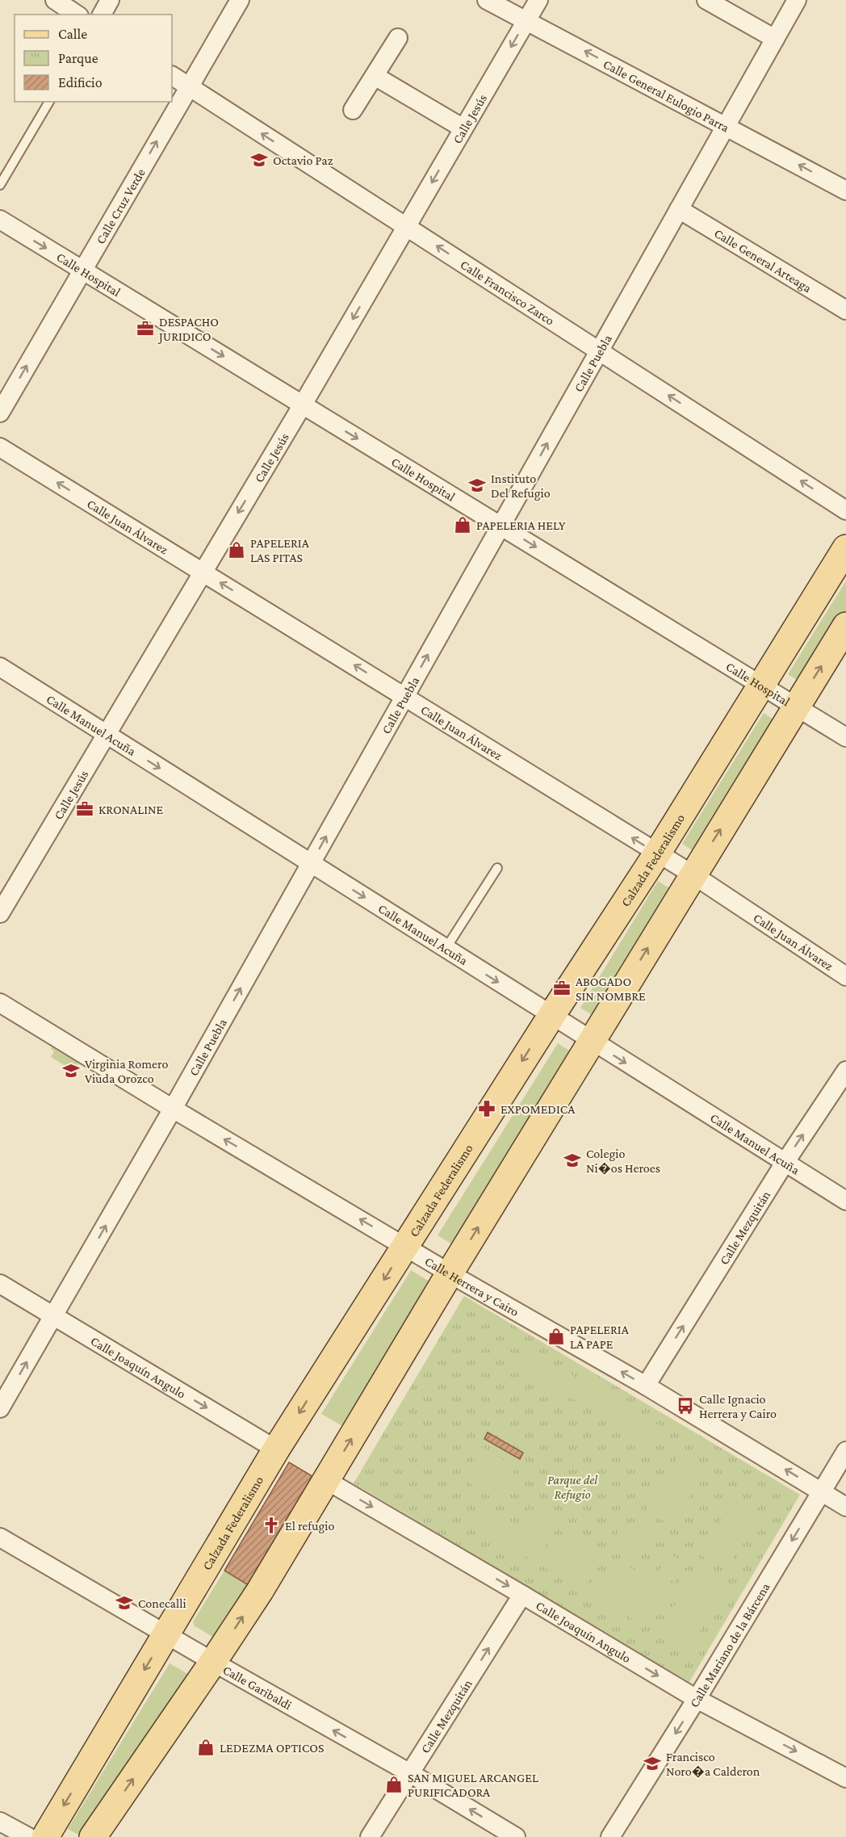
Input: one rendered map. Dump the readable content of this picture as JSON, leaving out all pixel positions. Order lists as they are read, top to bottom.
{
  "streets": {
    "main road": ["Calzada Federalismo"],
    "street": [
      "Calle General Eulogio Parra",
      "Calle Jesús",
      "Calle Cruz Verde",
      "Calle General Arteaga",
      "Calle Hospital",
      "Calle Francisco Zarco",
      "Calle Puebla",
      "Calle Juan Álvarez",
      "Calle Manuel Acuña",
      "Calle Mezquitán",
      "Calle Herrera y Cairo",
      "Calle Joaquín Angulo",
      "Calle Mariano de la Bárcena",
      "Calle Garibaldi"
    ]
  },
  "crossings": [
    ["Calle General Eulogio Parra", "Calle Jesús"],
    ["Calle General Eulogio Parra", "Calle Puebla"],
    ["Calle Jesús", "Calle Hospital"],
    ["Calle Jesús", "Calle Francisco Zarco"],
    ["Calle Jesús", "Calle Juan Álvarez"],
    ["Calle Jesús", "Calle Manuel Acuña"],
    ["Calle Cruz Verde", "Calle Hospital"],
    ["Calle Cruz Verde", "Calle Francisco Zarco"],
    ["Calle General Arteaga", "Calle Puebla"],
    ["Calle Hospital", "Calle Puebla"],
    ["Calle Hospital", "Calzada Federalismo"],
    ["Calle Francisco Zarco", "Calle Puebla"],
    ["Calle Puebla", "Calle Juan Álvarez"],
    ["Calle Puebla", "Calle Manuel Acuña"],
    ["Calle Puebla", "Calle Herrera y Cairo"],
    ["Calle Puebla", "Calle Joaquín Angulo"],
    ["Calle Juan Álvarez", "Calzada Federalismo"],
    ["Calle Manuel Acuña", "Calzada Federalismo"],
    ["Calle Manuel Acuña", "Calle Mezquitán"],
    ["Calzada Federalismo", "Calle Herrera y Cairo"],
    ["Calzada Federalismo", "Calle Joaquín Angulo"],
    ["Calzada Federalismo", "Calle Garibaldi"],
    ["Calle Mezquitán", "Calle Herrera y Cairo"],
    ["Calle Mezquitán", "Calle Joaquín Angulo"],
    ["Calle Mezquitán", "Calle Garibaldi"],
    ["Calle Herrera y Cairo", "Calle Mariano de la Bárcena"],
    ["Calle Joaquín Angulo", "Calle Mariano de la Bárcena"]
  ],
  "one_way": [
    "Calle General Eulogio Parra",
    "Calle Jesús",
    "Calle Cruz Verde",
    "Calle Hospital",
    "Calle Francisco Zarco",
    "Calle Puebla",
    "Calle Juan Álvarez",
    "Calle Manuel Acuña",
    "Calle Mezquitán",
    "Calle Herrera y Cairo",
    "Calle Joaquín Angulo",
    "Calle Mariano de la Bárcena",
    "Calle Garibaldi"
  ],
  "parks": ["Parque del Refugio"],
  "places": {
    "school or university": [
      "Octavio Paz",
      "Instituto Del Refugio",
      "Virginia Romero Viuda Orozco",
      "Colegio Ni�os Heroes",
      "Conecalli",
      "Francisco Noro�a Calderon"
    ],
    "office": ["DESPACHO JURIDICO", "KRONALINE", "ABOGADO SIN NOMBRE"],
    "shop": [
      "PAPELERIA HELY",
      "PAPELERIA LAS PITAS",
      "PAPELERIA LA PAPE",
      "LEDEZMA OPTICOS",
      "SAN MIGUEL ARCANGEL PURIFICADORA"
    ],
    "pharmacy": ["EXPOMEDICA"],
    "bus stop": ["Calle Ignacio Herrera y Cairo"],
    "church": ["El refugio"]
  },
  "legend": ["Calle", "Parque", "Edificio"]
}
